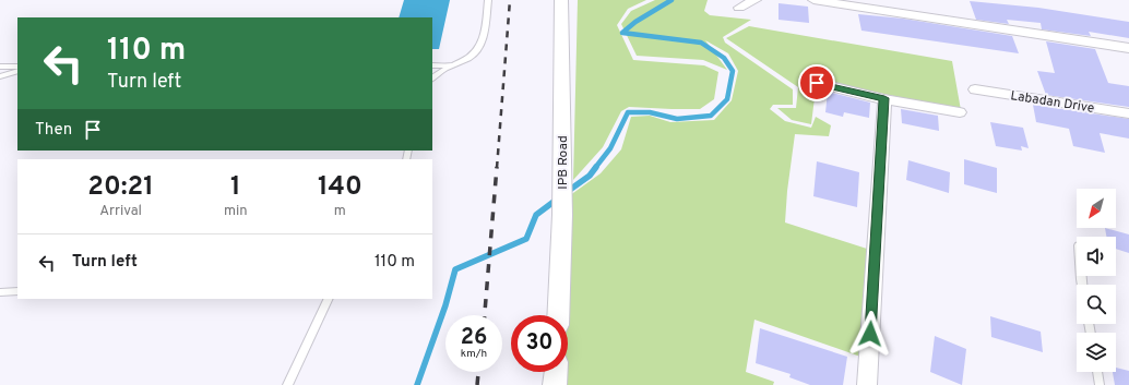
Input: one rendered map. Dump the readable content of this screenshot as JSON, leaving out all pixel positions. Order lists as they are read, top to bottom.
{
  "streets": {
    "street": ["Labadan Drive", "IPB Road"]
  },
  "north": "bottom left",
  "page": {
    "turn": ["110 m", "Turn left"],
    "then": "Then",
    "eta": [
      "20:21",
      "Arrival",
      "1",
      "min",
      "140",
      "m"
    ],
    "list": [
      {
        "name": "Turn left",
        "value": "110 m"
      }
    ],
    "speed": "26 km/h",
    "limit": "30"
  }
}
